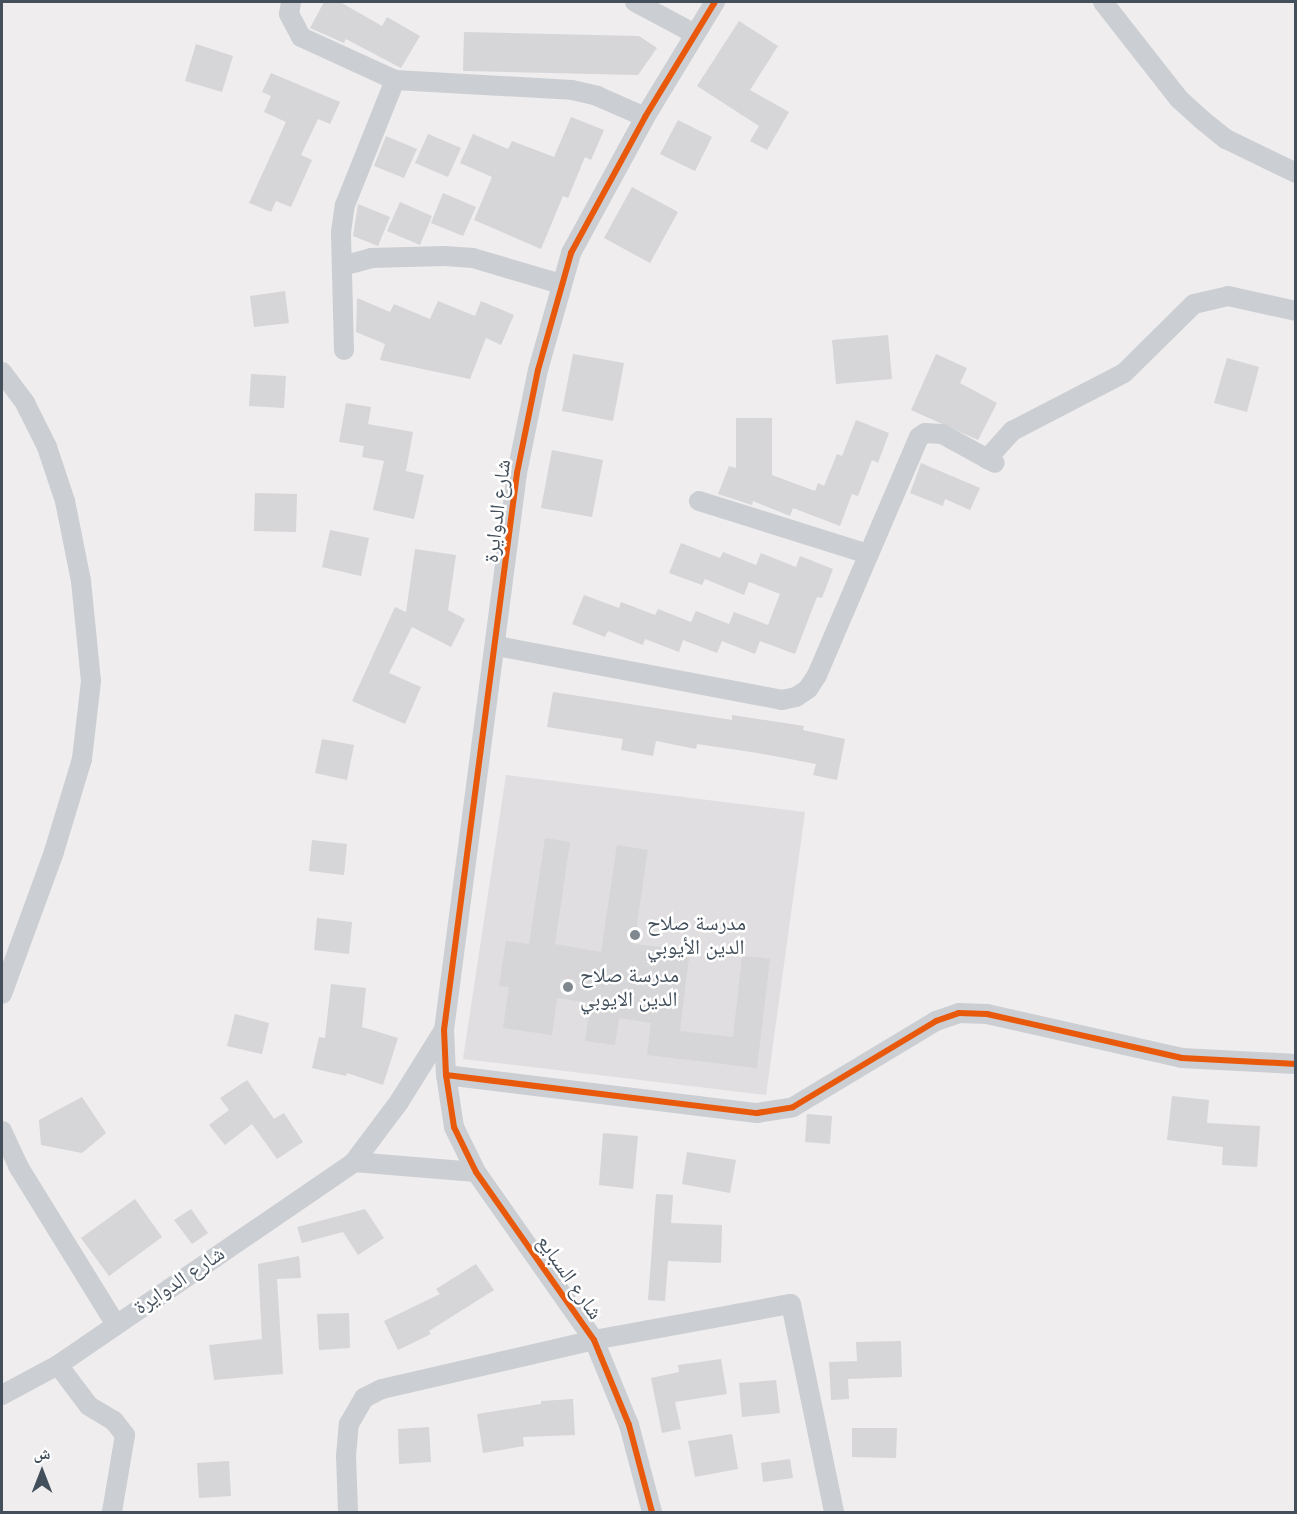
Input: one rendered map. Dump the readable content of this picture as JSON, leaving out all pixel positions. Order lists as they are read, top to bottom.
{
  "streets": {
    "street": ["شارع الدوايرة", "شارع السبايع"]
  },
  "crossings": [
    ["شارع الدوايرة", "شارع السبايع"]
  ],
  "places": ["مدرسة صلاح الدين الأيوبي", "مدرسة صلاح الدين الايوبي"],
  "north": "top"
}
